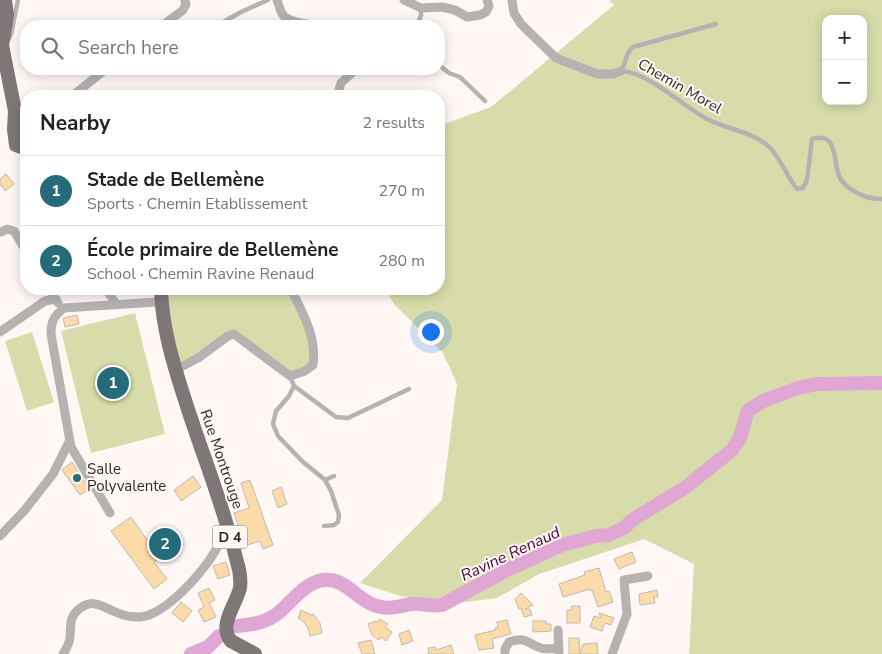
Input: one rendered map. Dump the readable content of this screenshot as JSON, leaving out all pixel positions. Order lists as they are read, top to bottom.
{
  "streets": {
    "main road": ["Rue Montrouge", "D 4"],
    "street": ["Chemin Morel"]
  },
  "water": ["Ravine Renaud"],
  "places": ["Salle Polyvalente"],
  "page": {
    "map_buttons": ["+", "−"],
    "search": "Search here",
    "heading": ["Nearby", "2 results"],
    "list": [
      {
        "mark": "1",
        "name": "Stade de Bellemène",
        "note": "Sports · Chemin Etablissement",
        "value": "270 m"
      },
      {
        "mark": "2",
        "name": "École primaire de Bellemène",
        "note": "School · Chemin Ravine Renaud",
        "value": "280 m"
      }
    ],
    "pins": ["1", "2"]
  }
}
